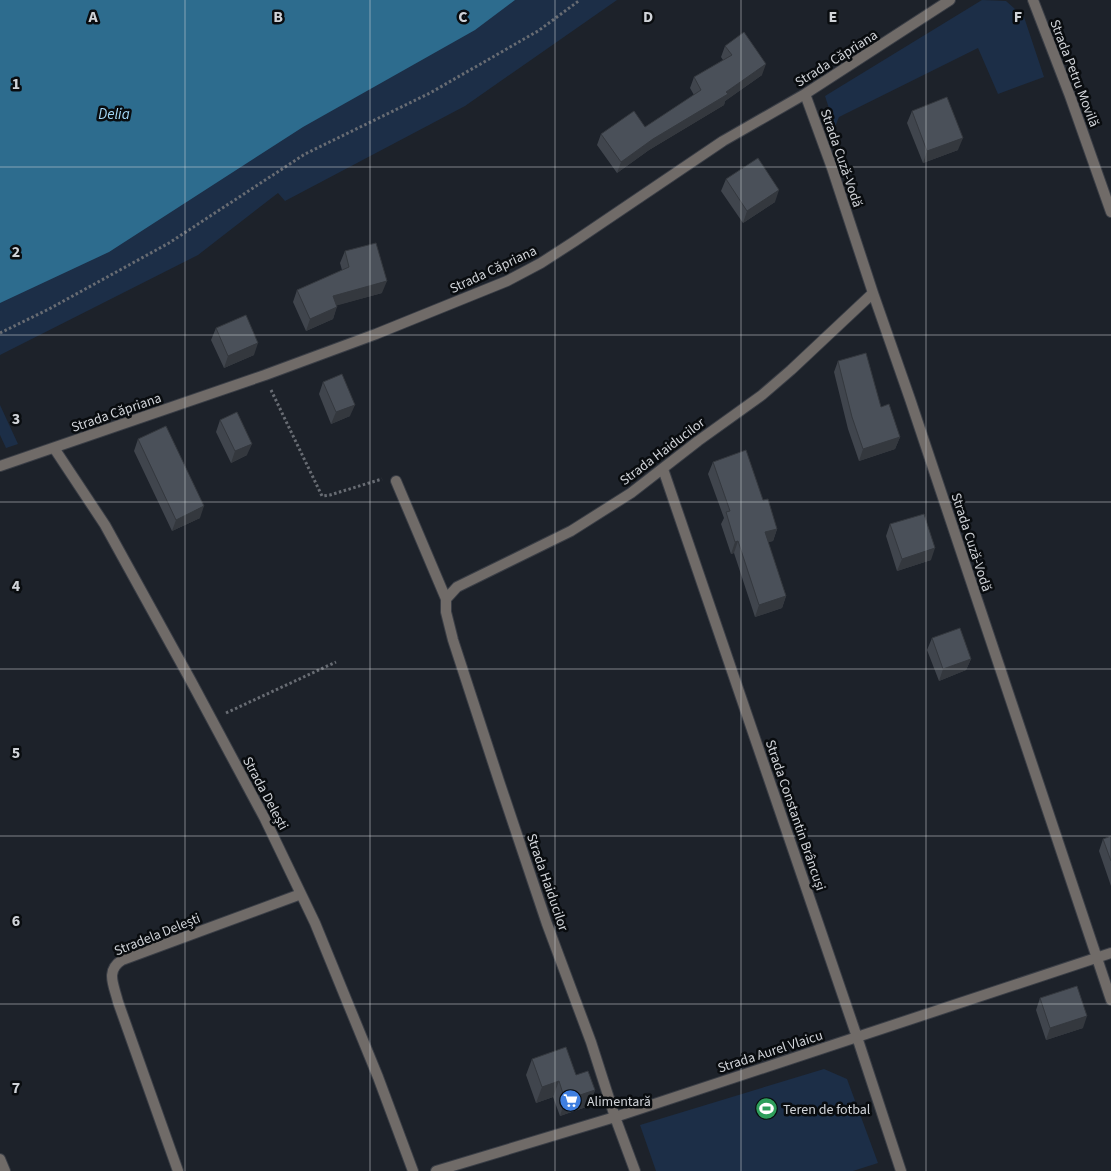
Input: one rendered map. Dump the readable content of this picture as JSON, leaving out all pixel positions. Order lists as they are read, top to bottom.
{
  "streets": {
    "street": [
      "Strada Căpriana",
      "Strada Petru Movilă",
      "Strada Cuză-Vodă",
      "Strada Haiducilor",
      "Strada Delești",
      "Strada Constantin Brâncuşi",
      "Stradela Delești",
      "Strada Aurel Vlaicu"
    ]
  },
  "crossings": [
    ["Strada Căpriana", "Strada Cuză-Vodă"],
    ["Strada Căpriana", "Strada Delești"],
    ["Strada Cuză-Vodă", "Strada Haiducilor"],
    ["Strada Cuză-Vodă", "Strada Aurel Vlaicu"],
    ["Strada Haiducilor", "Strada Constantin Brâncuşi"],
    ["Strada Haiducilor", "Strada Aurel Vlaicu"],
    ["Strada Delești", "Stradela Delești"],
    ["Strada Constantin Brâncuşi", "Strada Aurel Vlaicu"]
  ],
  "water": ["Delia"],
  "places": {
    "supermarket": ["Alimentară"],
    "sports": ["Teren de fotbal"]
  },
  "grid": {
    "columns": [
      "A",
      "B",
      "C",
      "D",
      "E",
      "F"
    ],
    "rows": [
      "1",
      "2",
      "3",
      "4",
      "5",
      "6",
      "7"
    ]
  }
}
